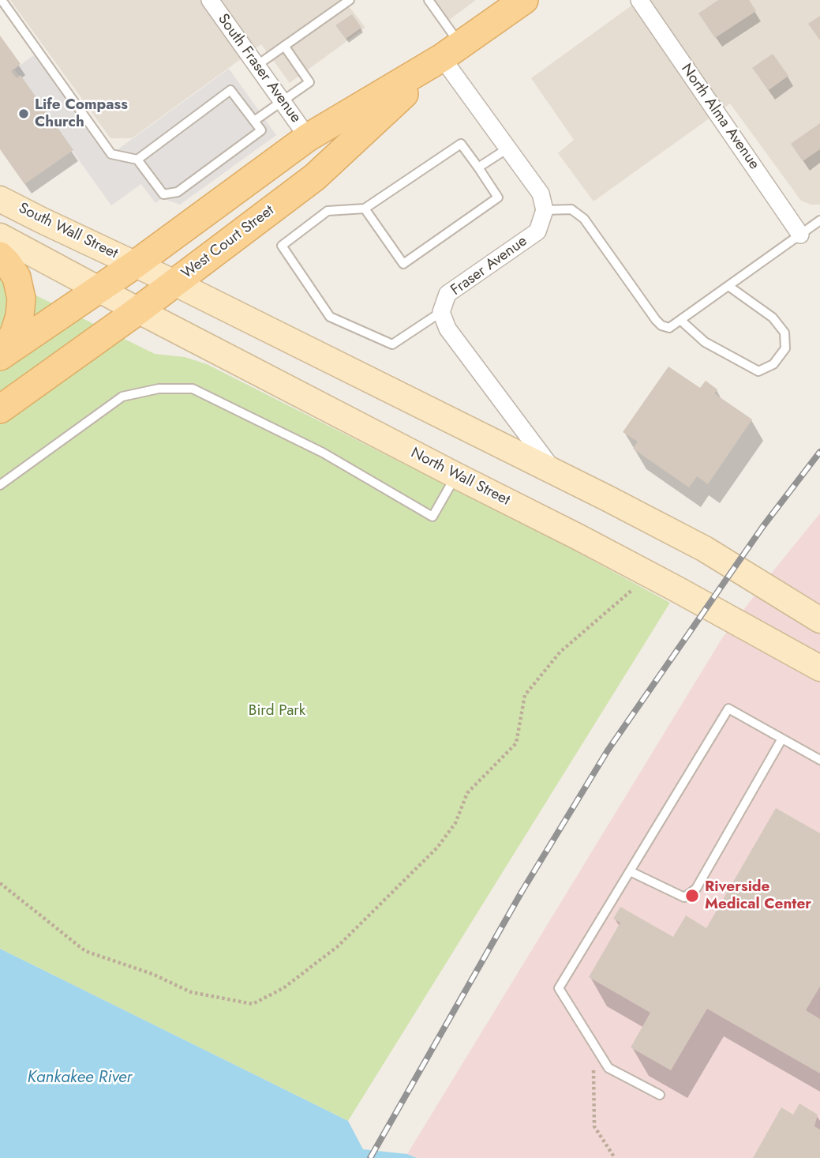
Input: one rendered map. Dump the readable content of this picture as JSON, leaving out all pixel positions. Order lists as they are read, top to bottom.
{
  "streets": {
    "main road": ["South Wall Street", "West Court Street", "North Wall Street"],
    "street": ["South Fraser Avenue", "North Alma Avenue", "Fraser Avenue"]
  },
  "crossings": [
    ["South Fraser Avenue", "West Court Street"],
    ["South Wall Street", "West Court Street"],
    ["West Court Street", "North Wall Street"]
  ],
  "water": ["Kankakee River"],
  "parks": ["Bird Park"],
  "places": ["Life Compass Church", "Riverside Medical Center"]
}
